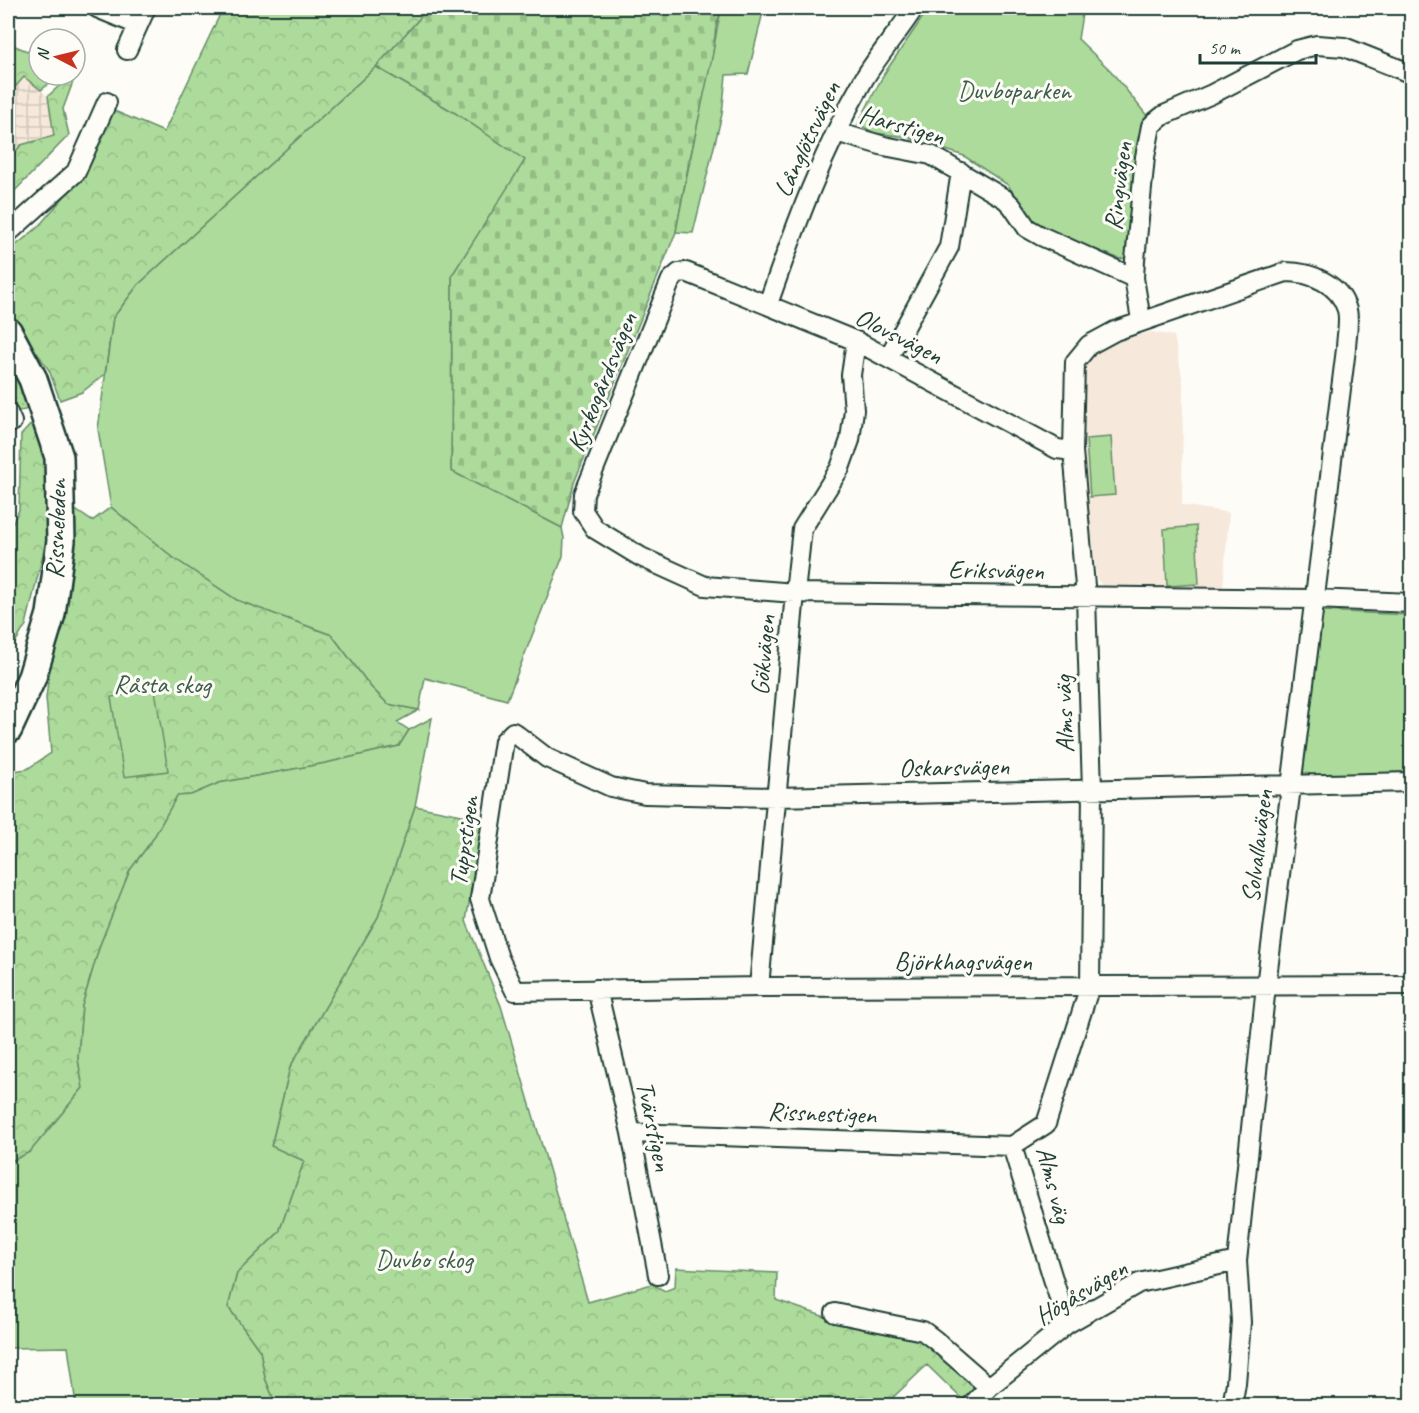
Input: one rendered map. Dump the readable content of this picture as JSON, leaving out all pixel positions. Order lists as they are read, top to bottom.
{
  "streets": {
    "street": [
      "Harstigen",
      "Långlötsvägen",
      "Ringvägen",
      "Olovsvägen",
      "Kyrkogårdsvägen",
      "Rissneleden",
      "Eriksvägen",
      "Gökvägen",
      "Alms väg",
      "Oskarsvägen",
      "Tuppstigen",
      "Solvallavägen",
      "Björkhagsvägen",
      "Rissnestigen",
      "Tvärstigen",
      "Högåsvägen"
    ]
  },
  "crossings": [
    ["Harstigen", "Långlötsvägen"],
    ["Harstigen", "Ringvägen"],
    ["Långlötsvägen", "Olovsvägen"],
    ["Ringvägen", "Alms väg"],
    ["Olovsvägen", "Kyrkogårdsvägen"],
    ["Olovsvägen", "Gökvägen"],
    ["Olovsvägen", "Alms väg"],
    ["Kyrkogårdsvägen", "Eriksvägen"],
    ["Eriksvägen", "Gökvägen"],
    ["Eriksvägen", "Alms väg"],
    ["Eriksvägen", "Solvallavägen"],
    ["Gökvägen", "Oskarsvägen"],
    ["Gökvägen", "Björkhagsvägen"],
    ["Alms väg", "Oskarsvägen"],
    ["Alms väg", "Solvallavägen"],
    ["Alms väg", "Björkhagsvägen"],
    ["Alms väg", "Rissnestigen"],
    ["Alms väg", "Högåsvägen"],
    ["Oskarsvägen", "Tuppstigen"],
    ["Oskarsvägen", "Solvallavägen"],
    ["Tuppstigen", "Björkhagsvägen"],
    ["Solvallavägen", "Björkhagsvägen"],
    ["Solvallavägen", "Högåsvägen"],
    ["Björkhagsvägen", "Tvärstigen"],
    ["Rissnestigen", "Tvärstigen"]
  ],
  "parks": ["Duvboparken", "Råsta skog", "Duvbo skog"],
  "scale_bar": "50 m",
  "north": "left"
}
